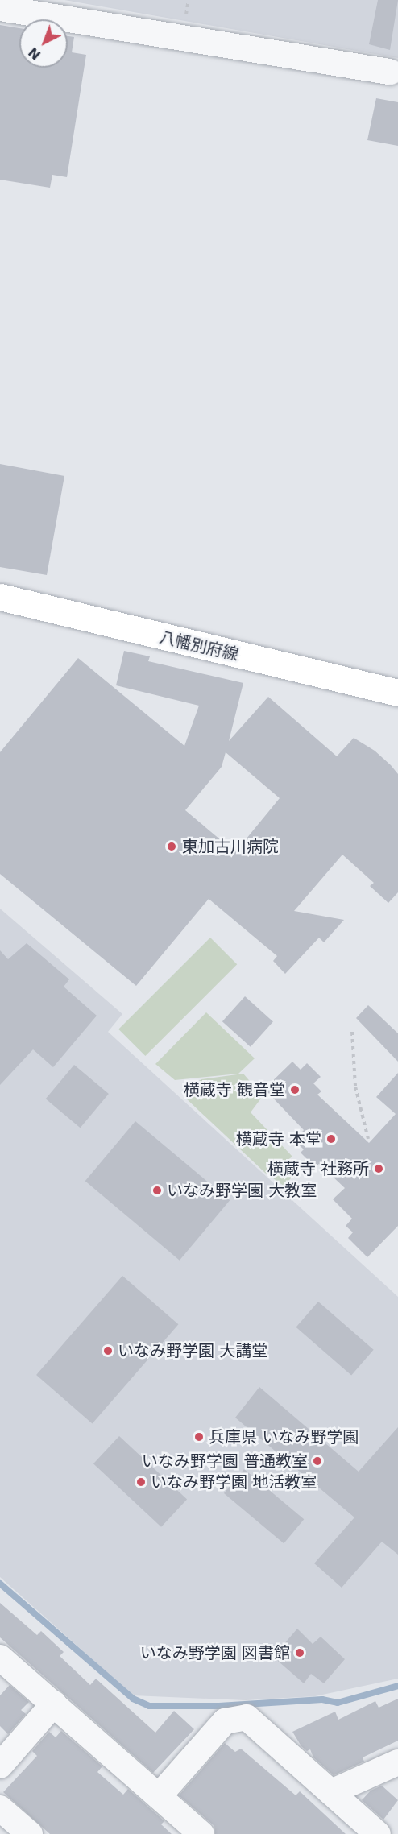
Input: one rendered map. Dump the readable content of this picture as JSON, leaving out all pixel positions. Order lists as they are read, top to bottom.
{
  "streets": {
    "main road": ["八幡別府線"]
  },
  "places": [
    "東加古川病院",
    "横蔵寺 観音堂",
    "横蔵寺 本堂",
    "横蔵寺 社務所",
    "いなみ野学園 大教室",
    "いなみ野学園 大講堂",
    "兵庫県 いなみ野学園",
    "いなみ野学園 普通教室",
    "いなみ野学園 地活教室",
    "いなみ野学園 図書館"
  ],
  "north": "bottom left"
}
